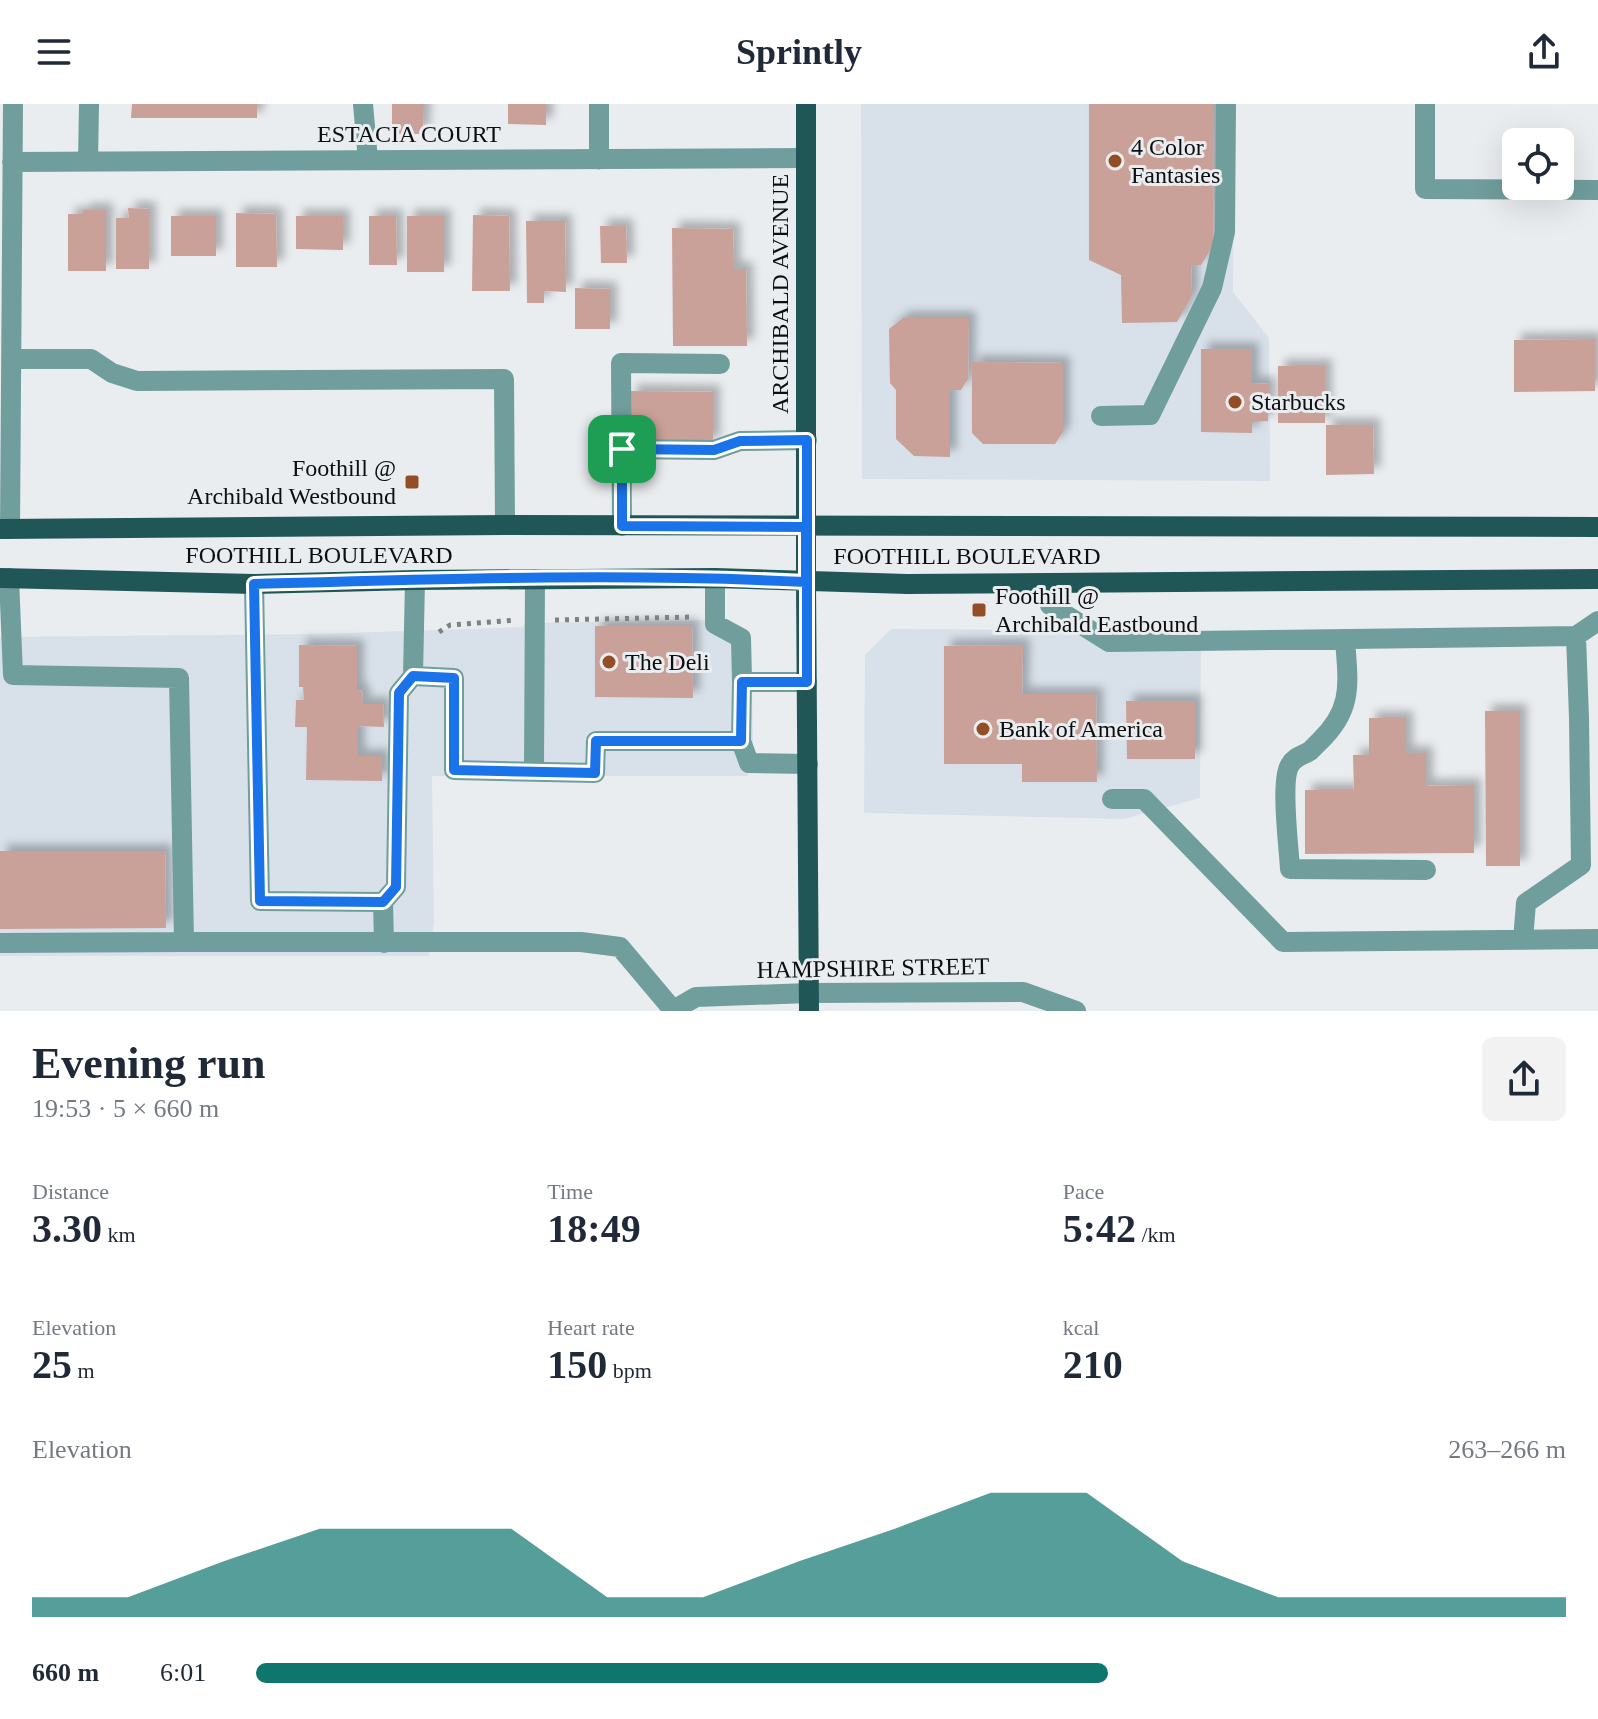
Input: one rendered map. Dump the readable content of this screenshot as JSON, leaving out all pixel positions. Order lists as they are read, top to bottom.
{
  "streets": {
    "main road": ["ARCHIBALD AVENUE", "FOOTHILL BOULEVARD"],
    "street": ["ESTACIA COURT", "HAMPSHIRE STREET"]
  },
  "crossings": [
    ["ESTACIA COURT", "ARCHIBALD AVENUE"],
    ["ARCHIBALD AVENUE", "FOOTHILL BOULEVARD"],
    ["ARCHIBALD AVENUE", "HAMPSHIRE STREET"]
  ],
  "places": {
    "other": [
      "4 Color Fantasies",
      "Starbucks",
      "The Deli",
      "Bank of America"
    ],
    "transit": ["Foothill @ Archibald Westbound", "Foothill @ Archibald Eastbound"]
  },
  "page": {
    "header": "Sprintly",
    "heading": ["Evening run", "19:53 · 5 × 660 m"],
    "stats": [
      ["Distance", "3.30 km"],
      ["Time", "18:49"],
      ["Pace", "5:42 /km"],
      ["Elevation", "25 m"],
      ["Heart rate", "150 bpm"],
      ["kcal", "210"]
    ],
    "chart": ["Elevation", "263–266 m"],
    "list": [
      {
        "name": "660 m",
        "note": "6:01"
      }
    ]
  }
}
